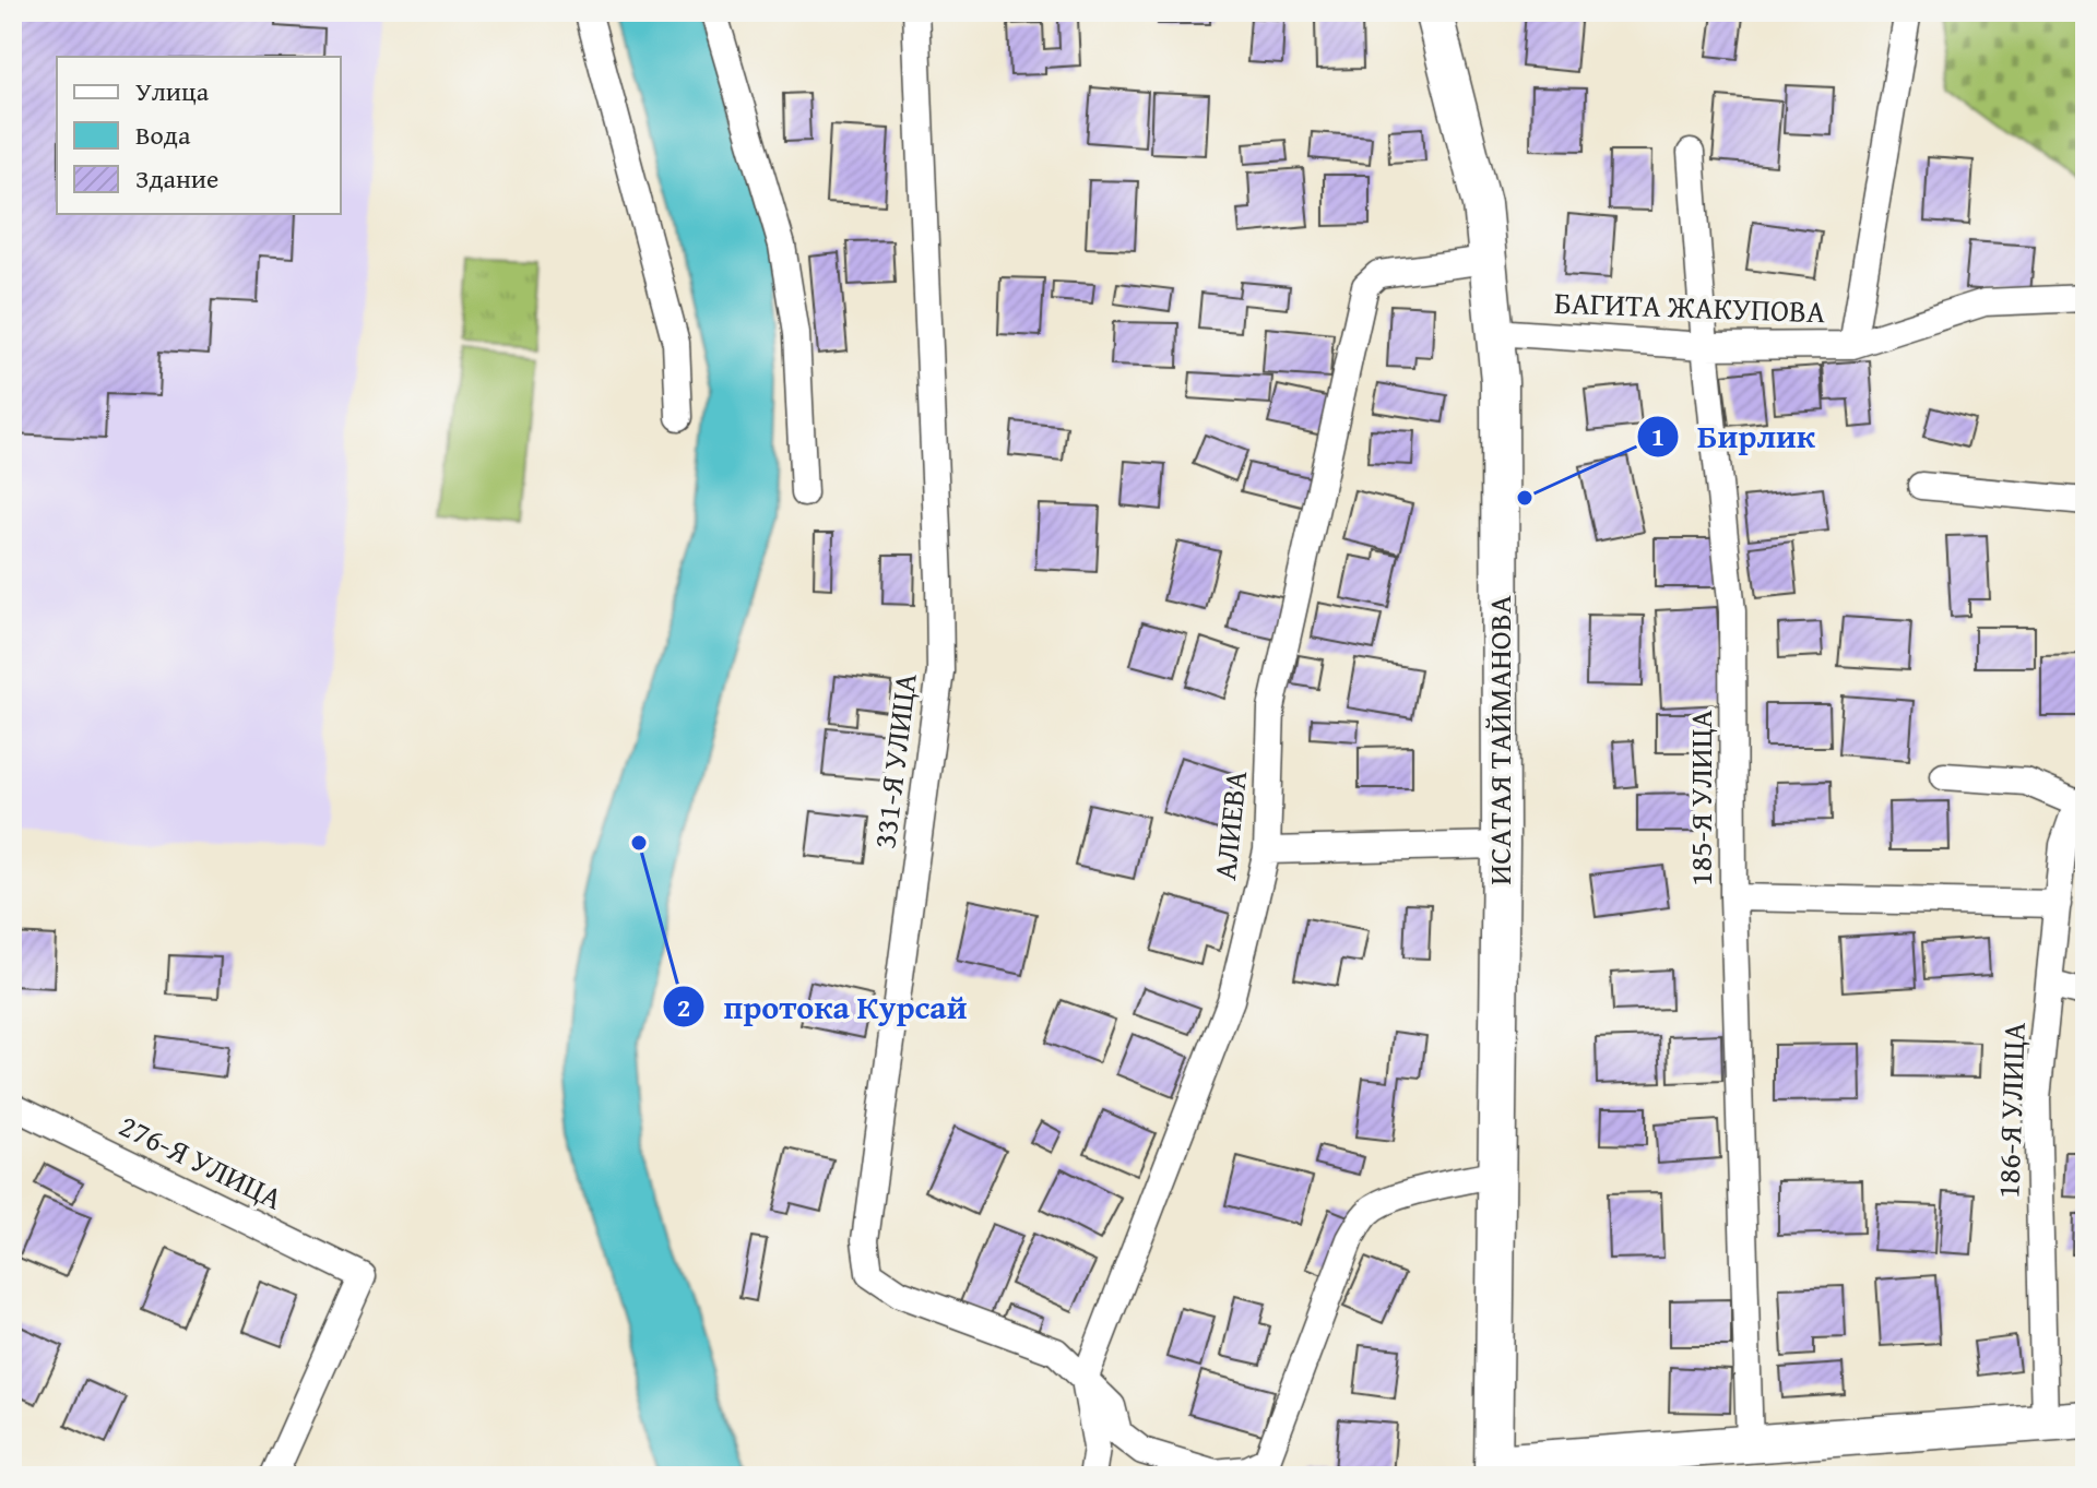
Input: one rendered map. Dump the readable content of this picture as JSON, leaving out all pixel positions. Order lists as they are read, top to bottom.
{
  "streets": {
    "street": [
      "БАГИТА ЖАКУПОВА",
      "ИСАТАЯ ТАЙМАНОВА",
      "331-Я УЛИЦА",
      "185-Я УЛИЦА",
      "АЛИЕВА",
      "186-Я УЛИЦА",
      "276-Я УЛИЦА"
    ]
  },
  "crossings": [
    ["БАГИТА ЖАКУПОВА", "ИСАТАЯ ТАЙМАНОВА"],
    ["БАГИТА ЖАКУПОВА", "185-Я УЛИЦА"],
    ["ИСАТАЯ ТАЙМАНОВА", "331-Я УЛИЦА"],
    ["ИСАТАЯ ТАЙМАНОВА", "АЛИЕВА"],
    ["331-Я УЛИЦА", "АЛИЕВА"]
  ],
  "places": ["Бирлик", "протока Курсай"],
  "legend": ["Улица", "Вода", "Здание"]
}
